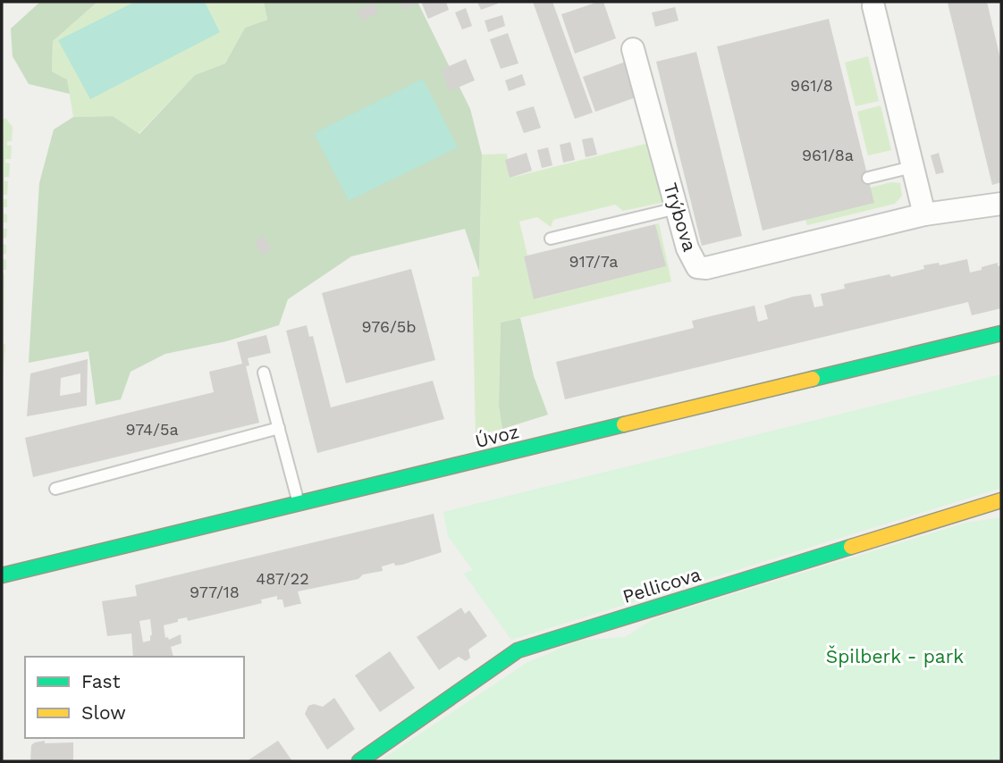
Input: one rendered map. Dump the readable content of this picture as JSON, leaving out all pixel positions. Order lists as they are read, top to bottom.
{
  "streets": {
    "main road": ["Úvoz", "Pellicova"],
    "street": ["Trýbova"]
  },
  "parks": ["Špilberk - park"],
  "house_numbers": [
    "961/8",
    "961/8a",
    "917/7a",
    "976/5b",
    "974/5a",
    "487/22",
    "977/18"
  ],
  "legend": ["Fast", "Slow"]
}
